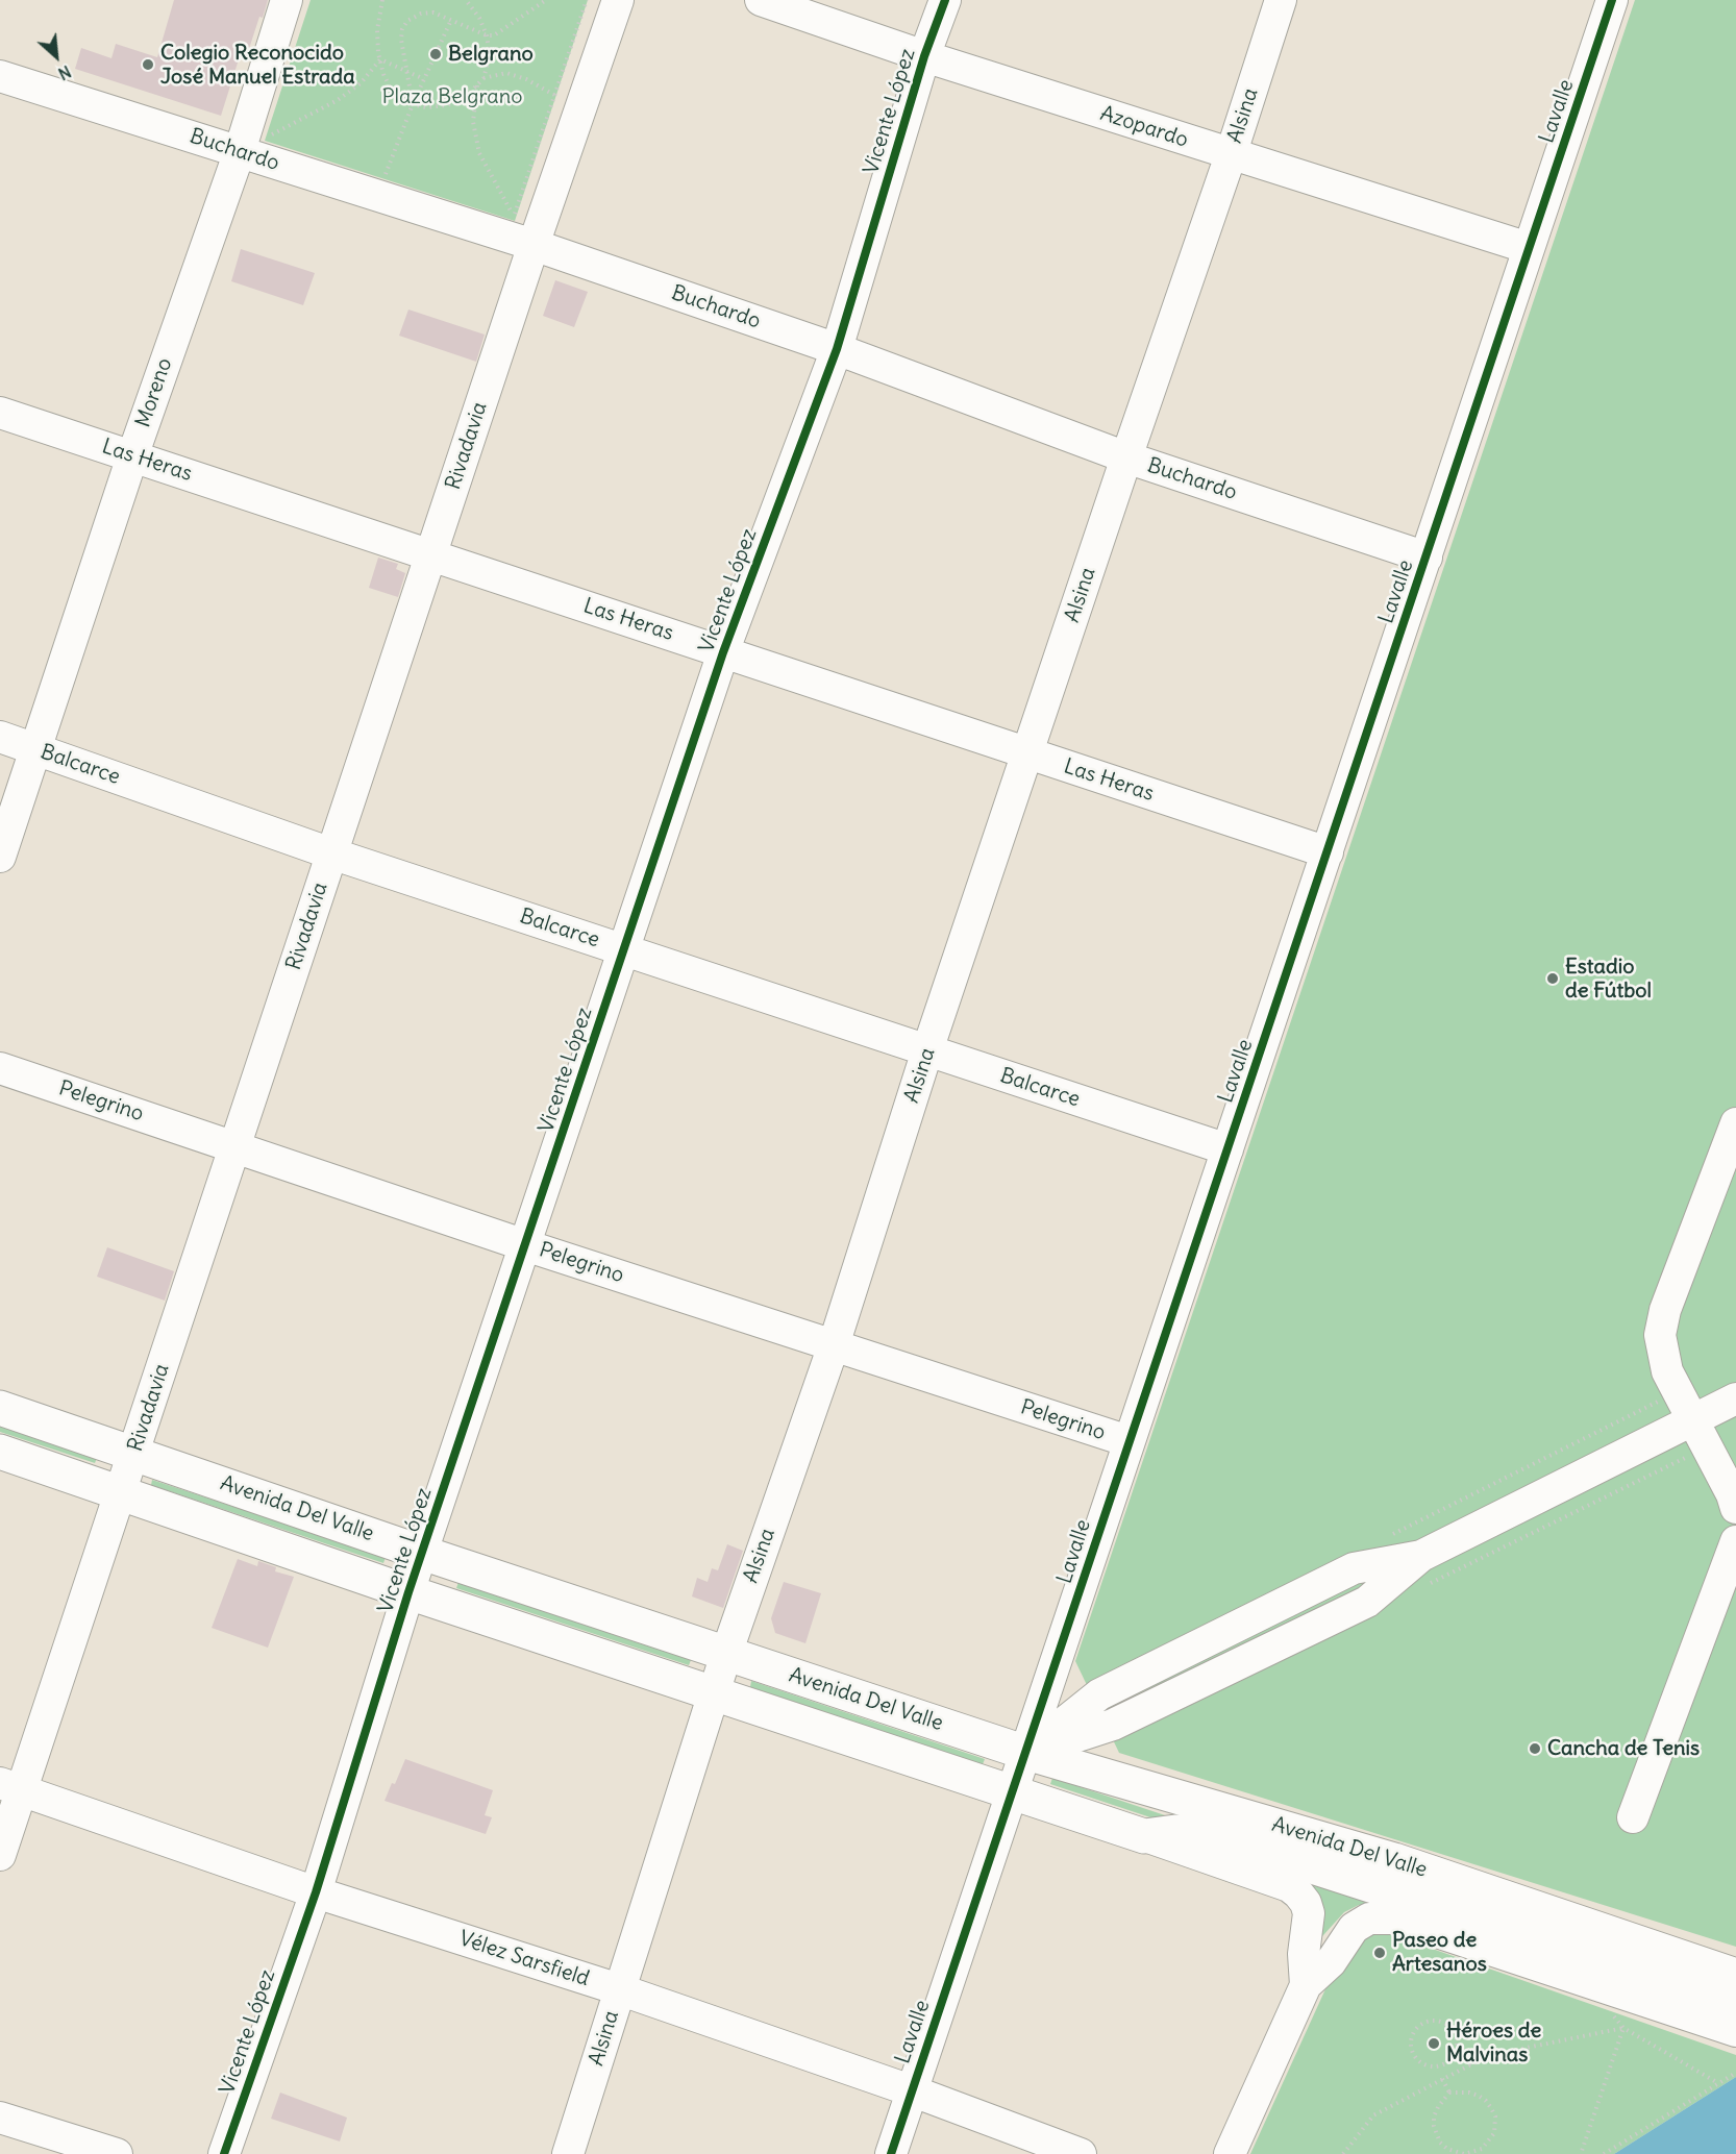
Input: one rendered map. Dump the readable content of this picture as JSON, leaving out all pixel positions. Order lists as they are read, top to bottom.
{
  "streets": {
    "main road": ["Avenida Del Valle"],
    "street": [
      "Vicente López",
      "Lavalle",
      "Alsina",
      "Azopardo",
      "Buchardo",
      "Moreno",
      "Rivadavia",
      "Las Heras",
      "Balcarce",
      "Pelegrino",
      "Vélez Sarsfield"
    ]
  },
  "crossings": [
    ["Vicente López", "Azopardo"],
    ["Vicente López", "Buchardo"],
    ["Vicente López", "Las Heras"],
    ["Vicente López", "Balcarce"],
    ["Vicente López", "Pelegrino"],
    ["Vicente López", "Avenida Del Valle"],
    ["Vicente López", "Vélez Sarsfield"],
    ["Lavalle", "Azopardo"],
    ["Lavalle", "Buchardo"],
    ["Lavalle", "Las Heras"],
    ["Lavalle", "Balcarce"],
    ["Lavalle", "Pelegrino"],
    ["Lavalle", "Avenida Del Valle"],
    ["Lavalle", "Vélez Sarsfield"],
    ["Alsina", "Azopardo"],
    ["Alsina", "Buchardo"],
    ["Alsina", "Las Heras"],
    ["Alsina", "Balcarce"],
    ["Alsina", "Pelegrino"],
    ["Alsina", "Avenida Del Valle"],
    ["Alsina", "Vélez Sarsfield"],
    ["Buchardo", "Moreno"],
    ["Buchardo", "Rivadavia"],
    ["Moreno", "Las Heras"],
    ["Moreno", "Balcarce"],
    ["Rivadavia", "Las Heras"],
    ["Rivadavia", "Balcarce"],
    ["Rivadavia", "Pelegrino"],
    ["Rivadavia", "Avenida Del Valle"],
    ["Rivadavia", "Vélez Sarsfield"]
  ],
  "parks": ["Plaza Belgrano"],
  "places": [
    "Belgrano",
    "Colegio Reconocido José Manuel Estrada",
    "Estadio de Fútbol",
    "Cancha de Tenis",
    "Paseo de Artesanos",
    "Héroes de Malvinas"
  ],
  "north": "bottom right"
}
